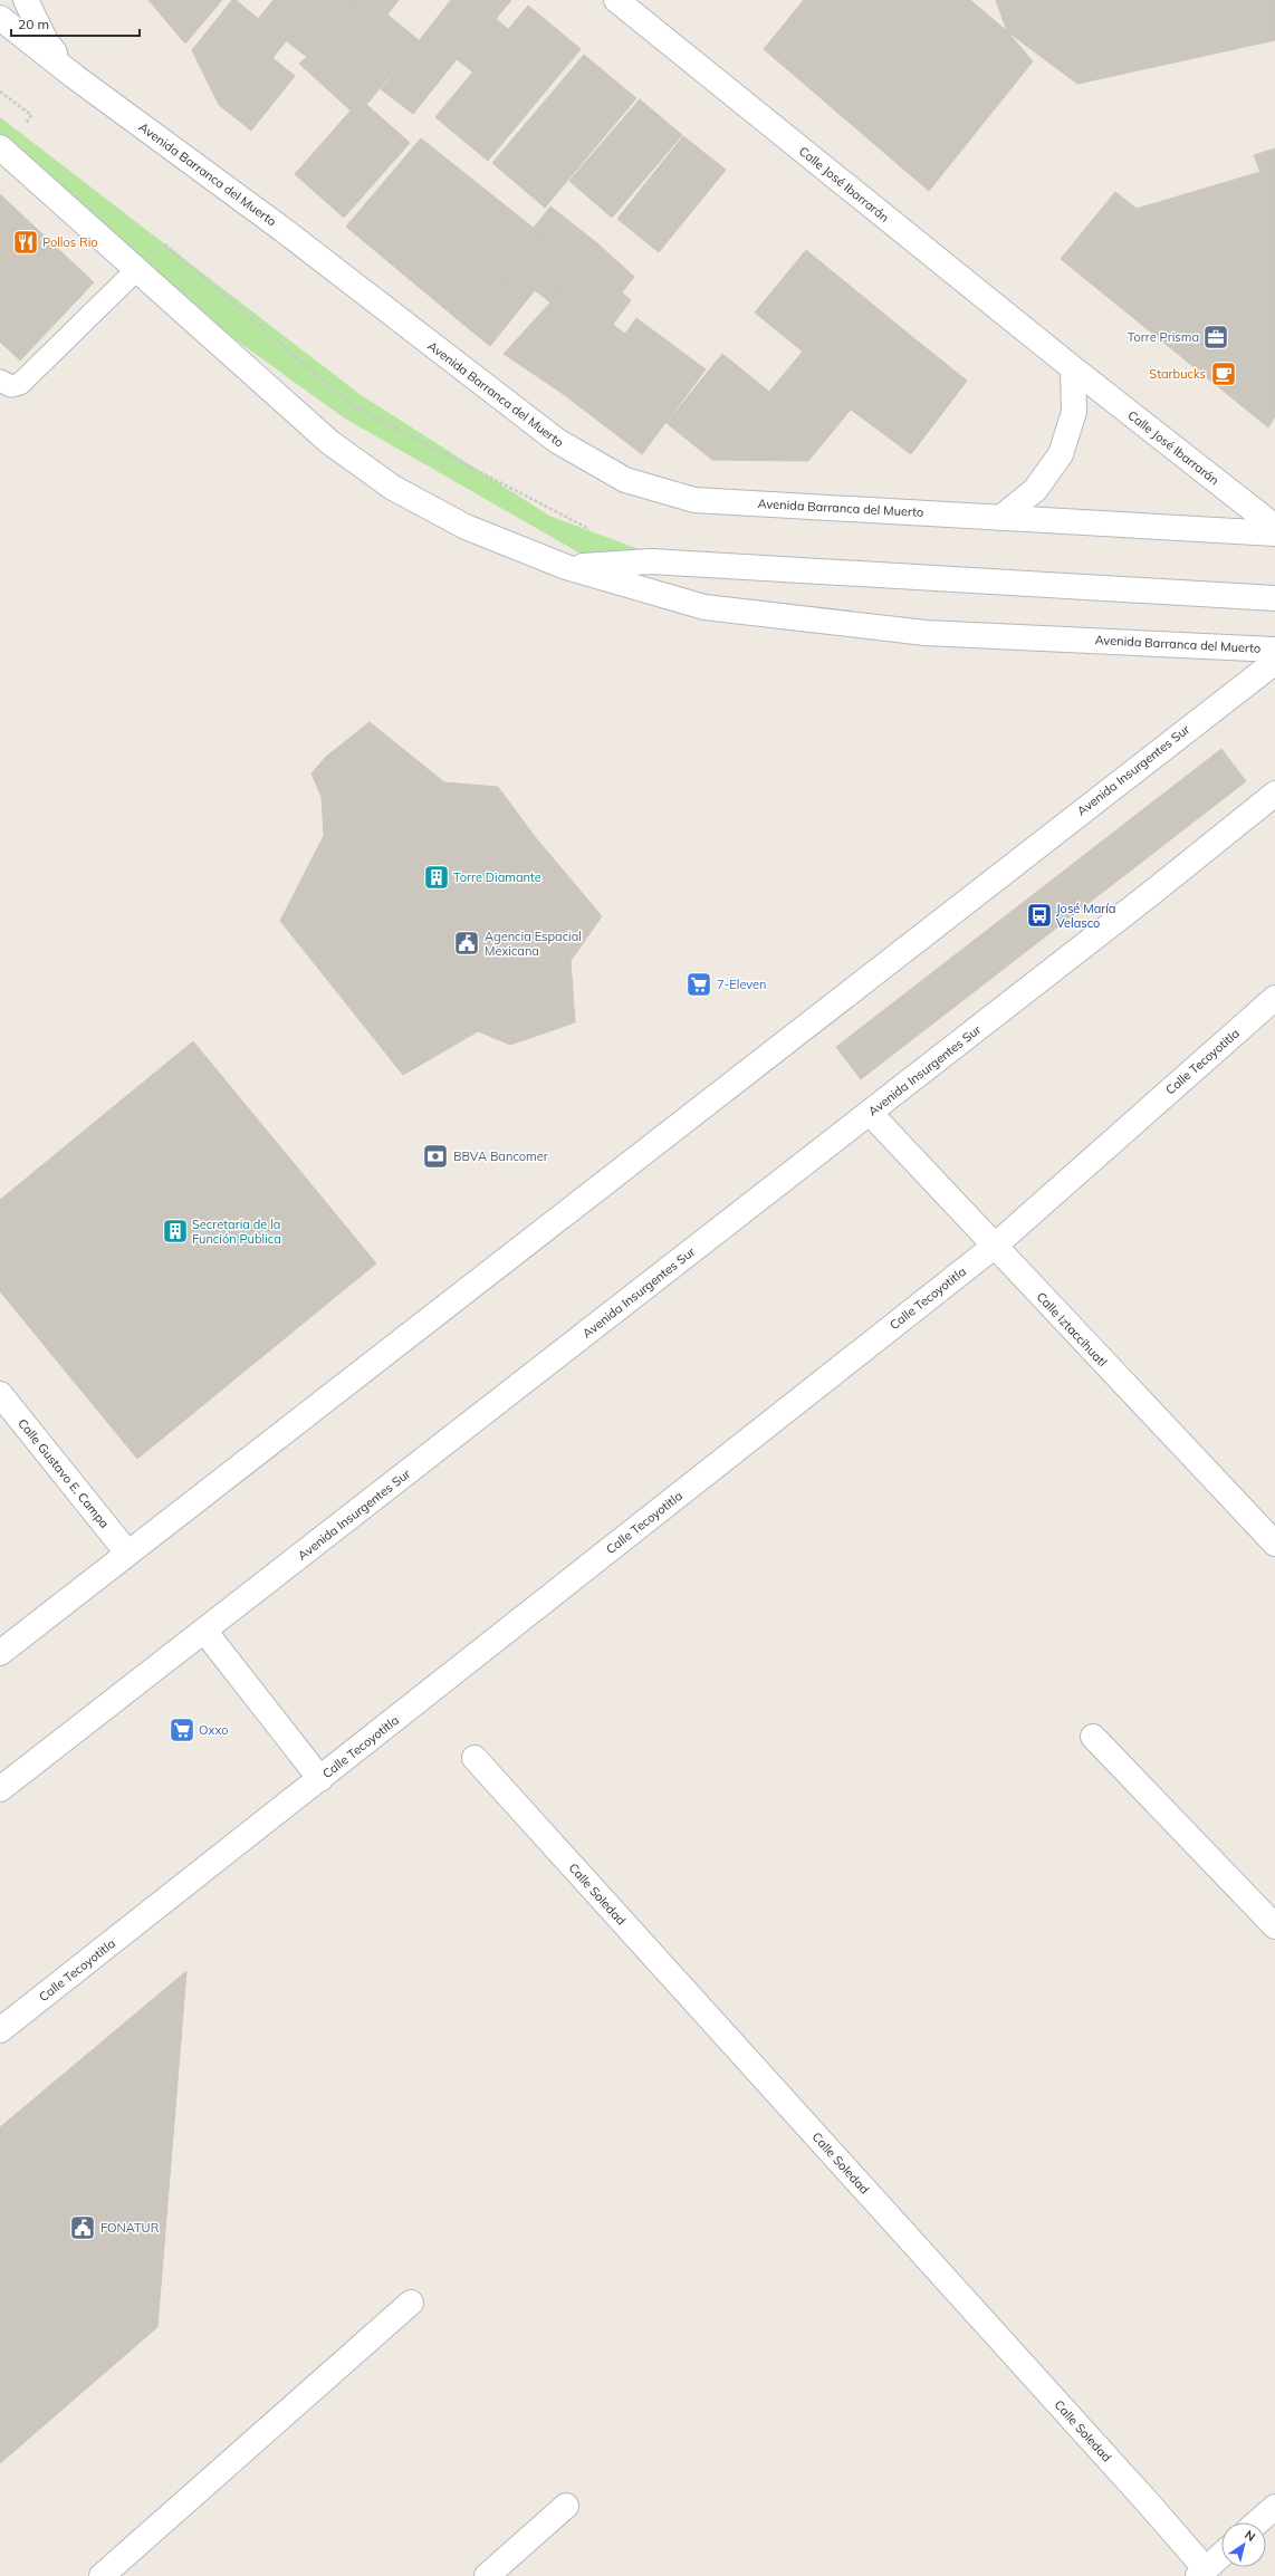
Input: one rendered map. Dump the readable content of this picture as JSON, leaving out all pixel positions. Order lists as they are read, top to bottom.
{
  "streets": {
    "main road": [
      "Avenida Barranca del Muerto",
      "Calle José Ibarrarán",
      "Avenida Insurgentes Sur",
      "Calle Tecoyotitla",
      "Calle Iztaccihuatl",
      "Calle Gustavo E. Campa",
      "Calle Soledad"
    ]
  },
  "crossings": [
    ["Avenida Insurgentes Sur", "Calle Iztaccihuatl"],
    ["Avenida Insurgentes Sur", "Calle Gustavo E. Campa"],
    ["Calle Tecoyotitla", "Calle Iztaccihuatl"]
  ],
  "places": {
    "restaurant": ["Pollos Rio"],
    "office": ["Torre Prisma"],
    "cafe": ["Starbucks"],
    "building": ["Torre Diamante", "Secretaria de la Función Publica"],
    "bus stop": ["José María Velasco"],
    "public building": ["Agencia Espacial Mexicana", "FONATUR"],
    "supermarket": ["7-Eleven", "Oxxo"],
    "bank": ["BBVA Bancomer"]
  },
  "scale_bar": "20 m",
  "north": "top right"
}
